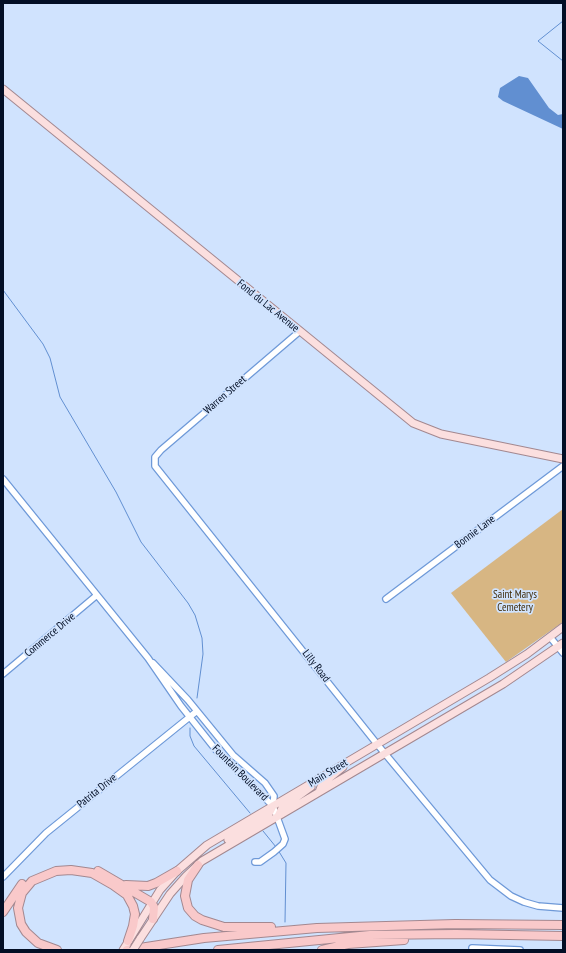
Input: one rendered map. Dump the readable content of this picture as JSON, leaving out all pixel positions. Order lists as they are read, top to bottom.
{
  "streets": {
    "main road": ["Fond du Lac Avenue", "Main Street"],
    "street": [
      "Warren Street",
      "Bonnie Lane",
      "Commerce Drive",
      "Lilly Road",
      "Fountain Boulevard",
      "Patrita Drive"
    ]
  },
  "crossings": [
    ["Fond du Lac Avenue", "Warren Street"],
    ["Warren Street", "Lilly Road"],
    ["Commerce Drive", "Fountain Boulevard"],
    ["Lilly Road", "Main Street"],
    ["Fountain Boulevard", "Main Street"],
    ["Fountain Boulevard", "Patrita Drive"]
  ],
  "parks": ["Saint Marys Cemetery"]
}
